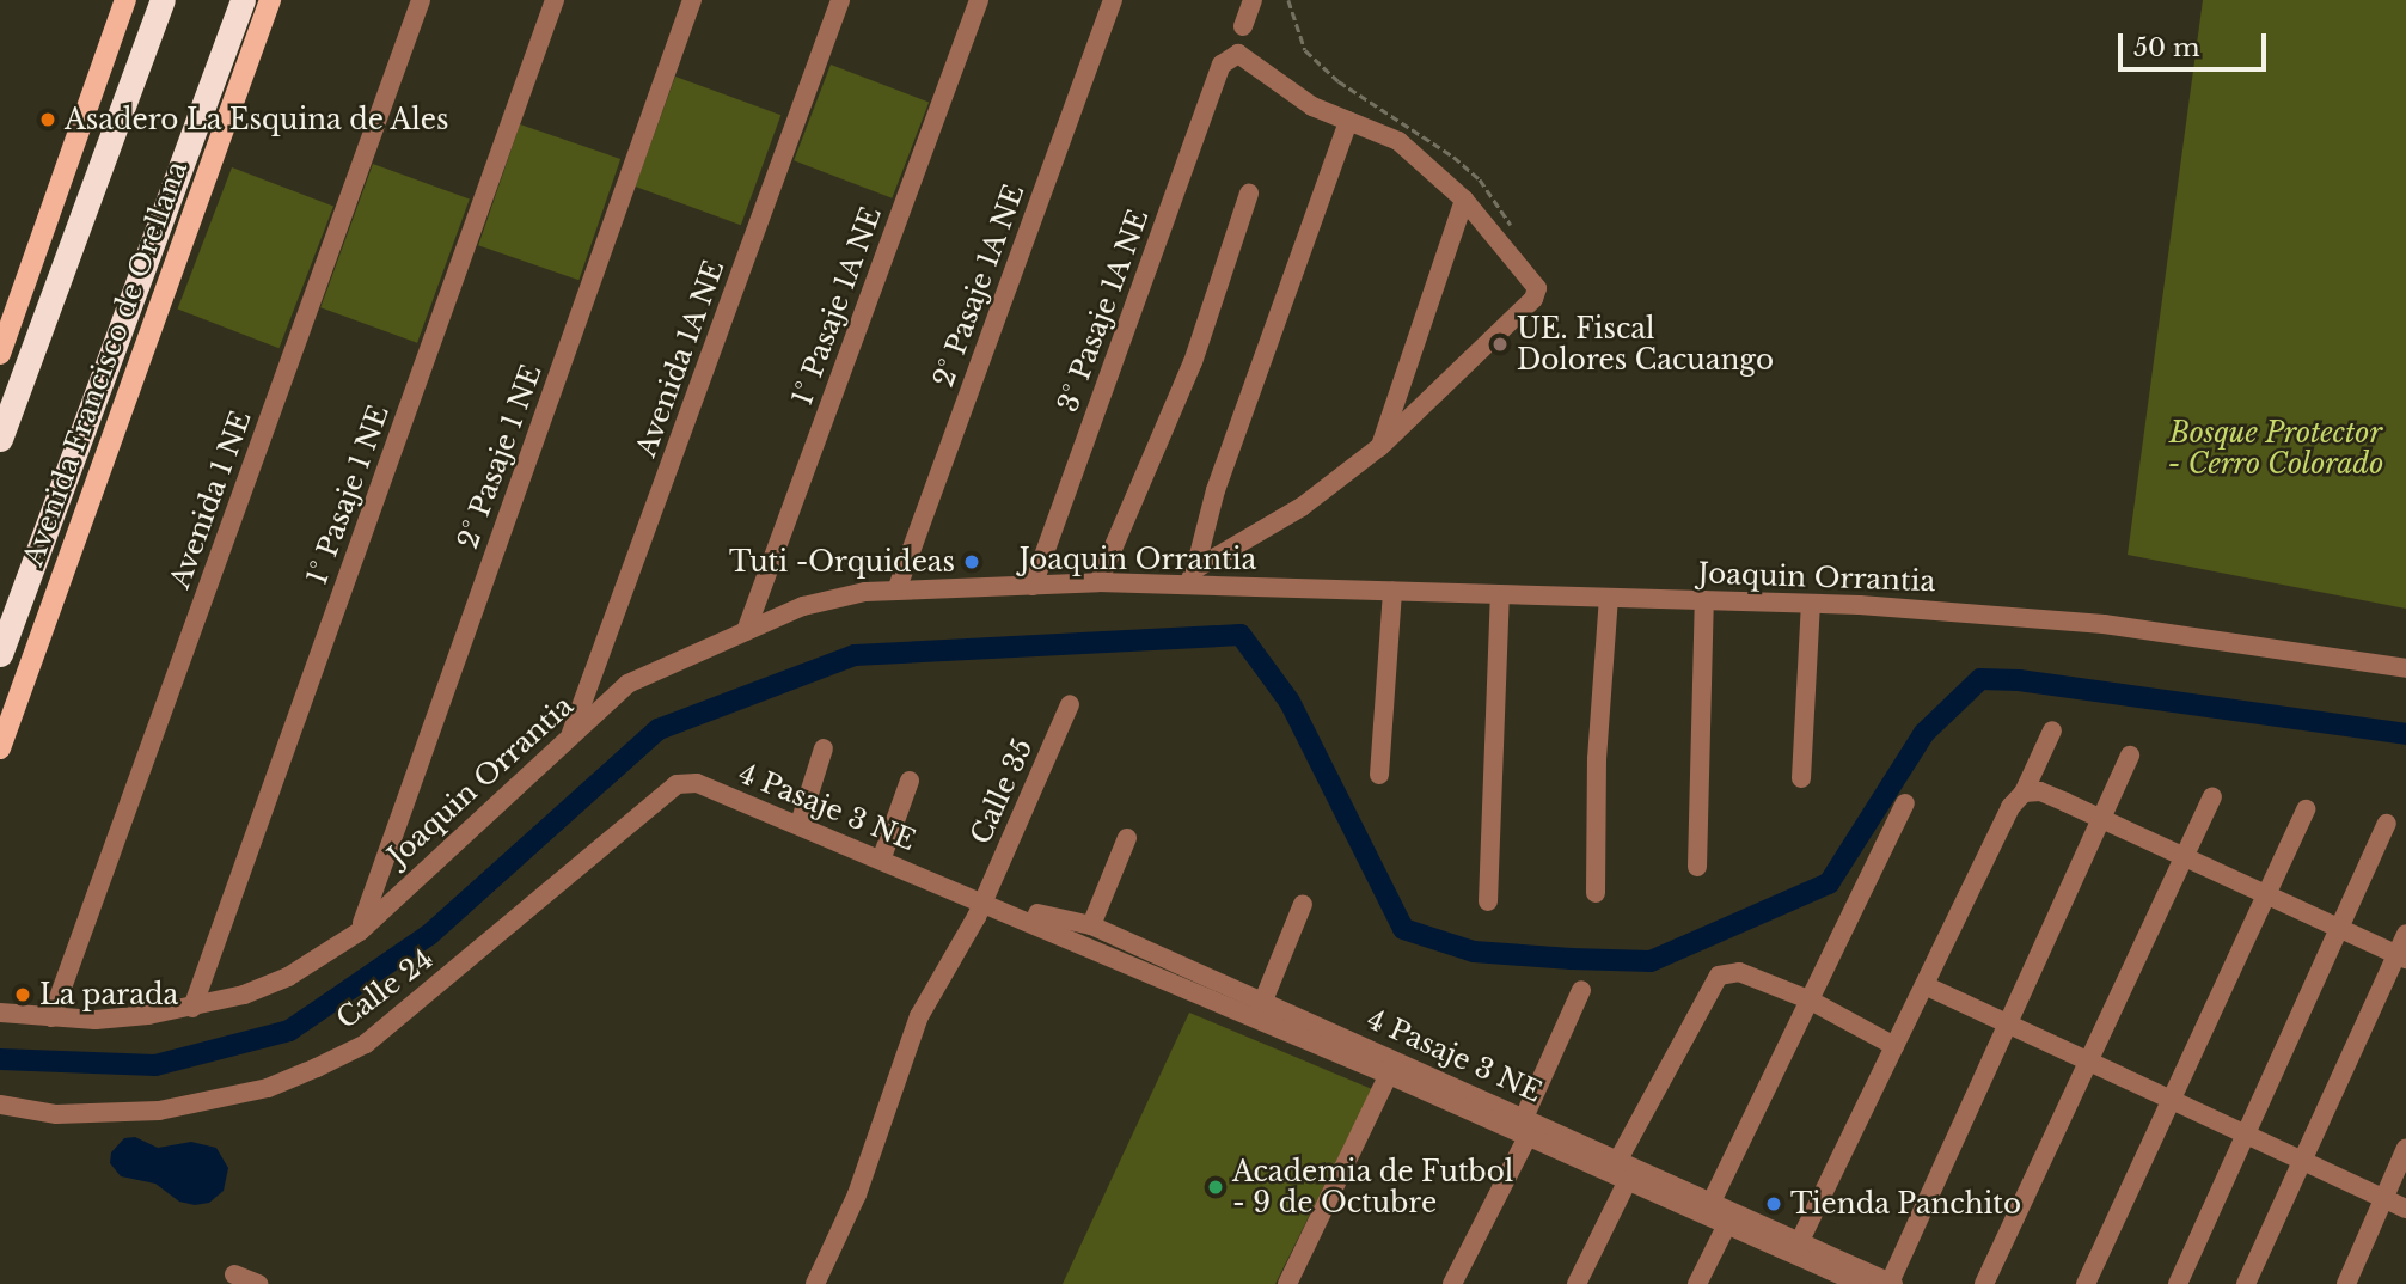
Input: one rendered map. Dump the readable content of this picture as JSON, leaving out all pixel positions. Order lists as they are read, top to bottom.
{
  "streets": {
    "highway": ["Avenida Francisco de Orellana"],
    "street": [
      "2° Pasaje 1A NE",
      "1° Pasaje 1A NE",
      "3° Pasaje 1A NE",
      "Avenida 1A NE",
      "2° Pasaje 1 NE",
      "1° Pasaje 1 NE",
      "Avenida 1 NE",
      "Joaquin Orrantia",
      "Calle 35",
      "4 Pasaje 3 NE",
      "Calle 24"
    ]
  },
  "crossings": [
    ["2° Pasaje 1A NE", "Joaquin Orrantia"],
    ["1° Pasaje 1A NE", "Joaquin Orrantia"],
    ["3° Pasaje 1A NE", "Joaquin Orrantia"],
    ["Avenida 1A NE", "Joaquin Orrantia"],
    ["2° Pasaje 1 NE", "Joaquin Orrantia"],
    ["1° Pasaje 1 NE", "Joaquin Orrantia"],
    ["Avenida 1 NE", "Joaquin Orrantia"],
    ["Calle 35", "4 Pasaje 3 NE"],
    ["4 Pasaje 3 NE", "Calle 24"]
  ],
  "parks": ["Bosque Protector - Cerro Colorado"],
  "places": [
    "Asadero La Esquina de Ales",
    "UE. Fiscal Dolores Cacuango",
    "Tuti -Orquideas",
    "La parada",
    "Academia de Futbol - 9 de Octubre",
    "Tienda Panchito"
  ],
  "scale_bar": "50 m"
}
